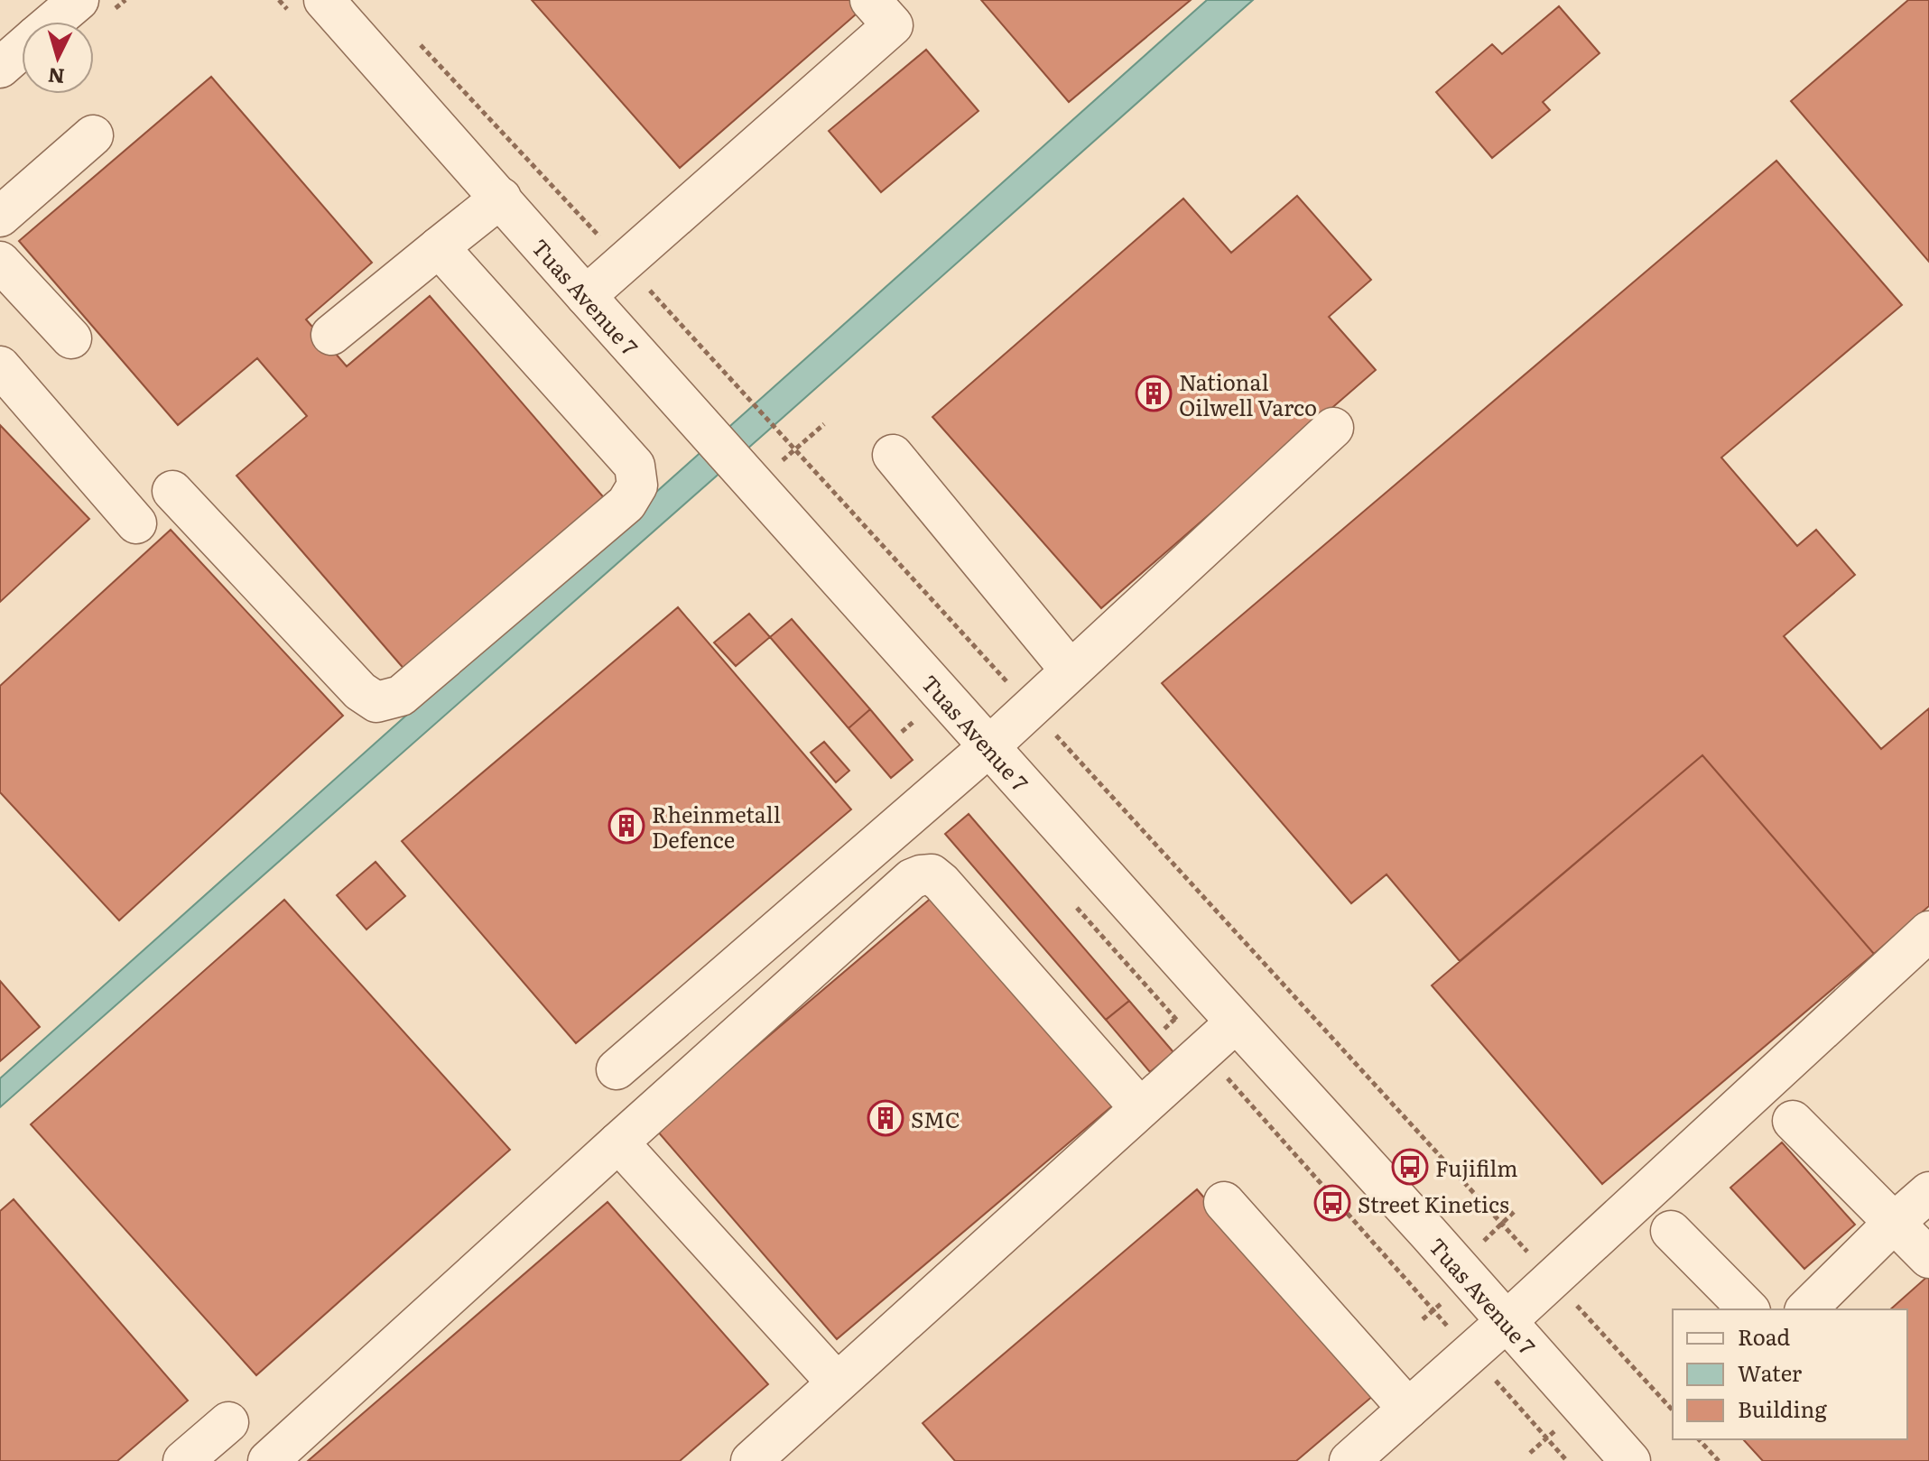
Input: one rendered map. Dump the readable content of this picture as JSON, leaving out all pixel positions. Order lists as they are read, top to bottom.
{
  "streets": {
    "street": ["Tuas Avenue 7"]
  },
  "places": {
    "building": ["National Oilwell Varco", "Rheinmetall Defence", "SMC"],
    "bus stop": ["Fujifilm", "Street Kinetics"]
  },
  "legend": ["Road", "Water", "Building"],
  "north": "bottom"
}
